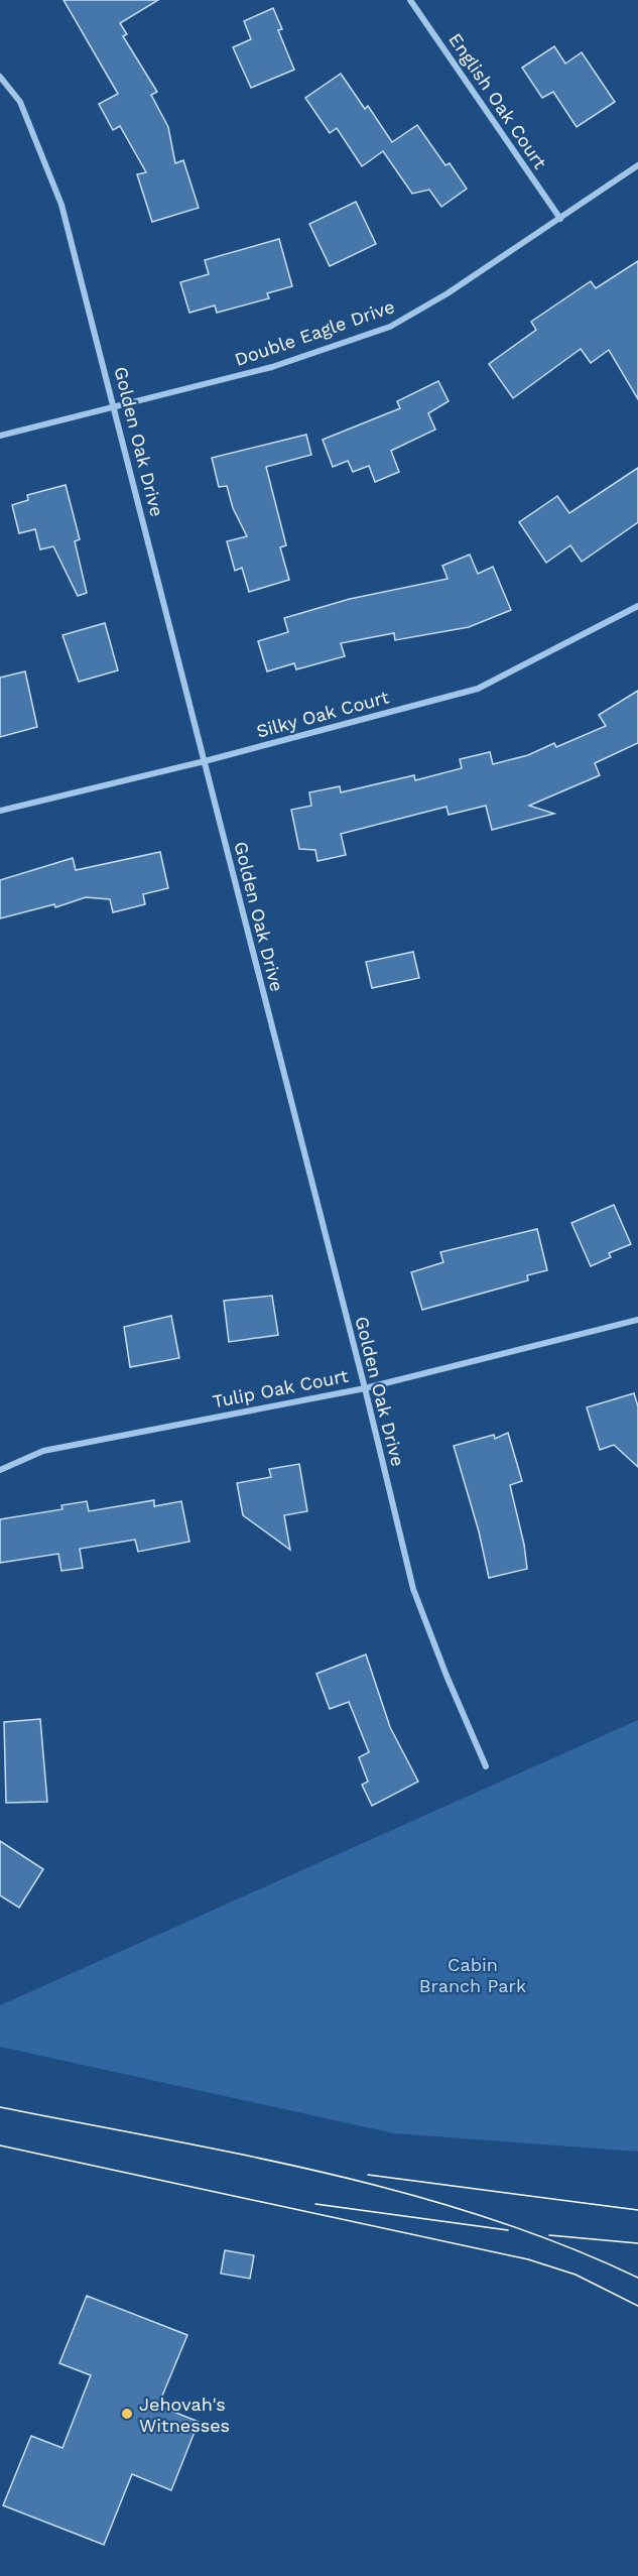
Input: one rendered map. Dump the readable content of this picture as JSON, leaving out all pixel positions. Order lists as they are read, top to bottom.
{
  "streets": {
    "street": [
      "English Oak Court",
      "Double Eagle Drive",
      "Golden Oak Drive",
      "Silky Oak Court",
      "Tulip Oak Court"
    ]
  },
  "crossings": [
    ["English Oak Court", "Double Eagle Drive"],
    ["Double Eagle Drive", "Golden Oak Drive"],
    ["Golden Oak Drive", "Silky Oak Court"],
    ["Golden Oak Drive", "Tulip Oak Court"]
  ],
  "parks": ["Cabin Branch Park"],
  "places": ["Jehovah's Witnesses"]
}
